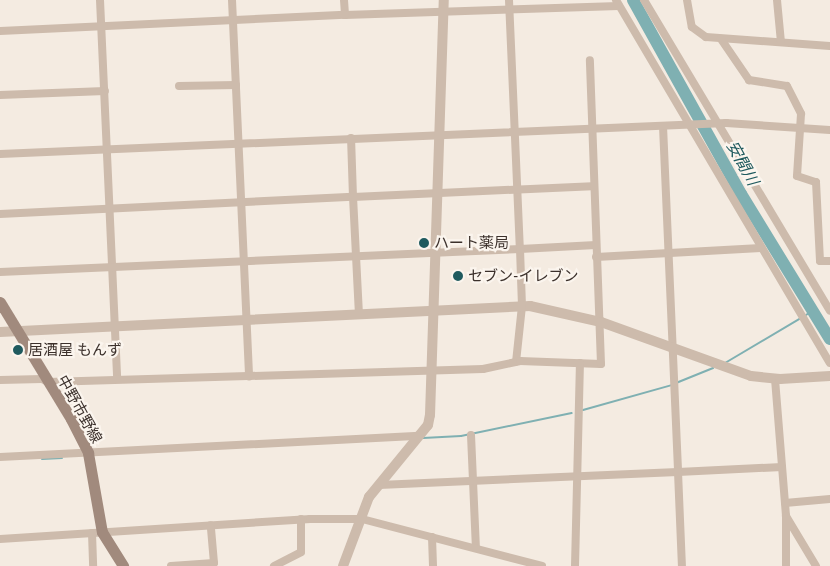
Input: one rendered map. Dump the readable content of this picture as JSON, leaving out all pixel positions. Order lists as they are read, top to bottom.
{
  "streets": {
    "main road": ["中野市野線"]
  },
  "water": ["安間川"],
  "places": ["ハート薬局", "セブン-イレブン", "居酒屋 もんず"]
}
